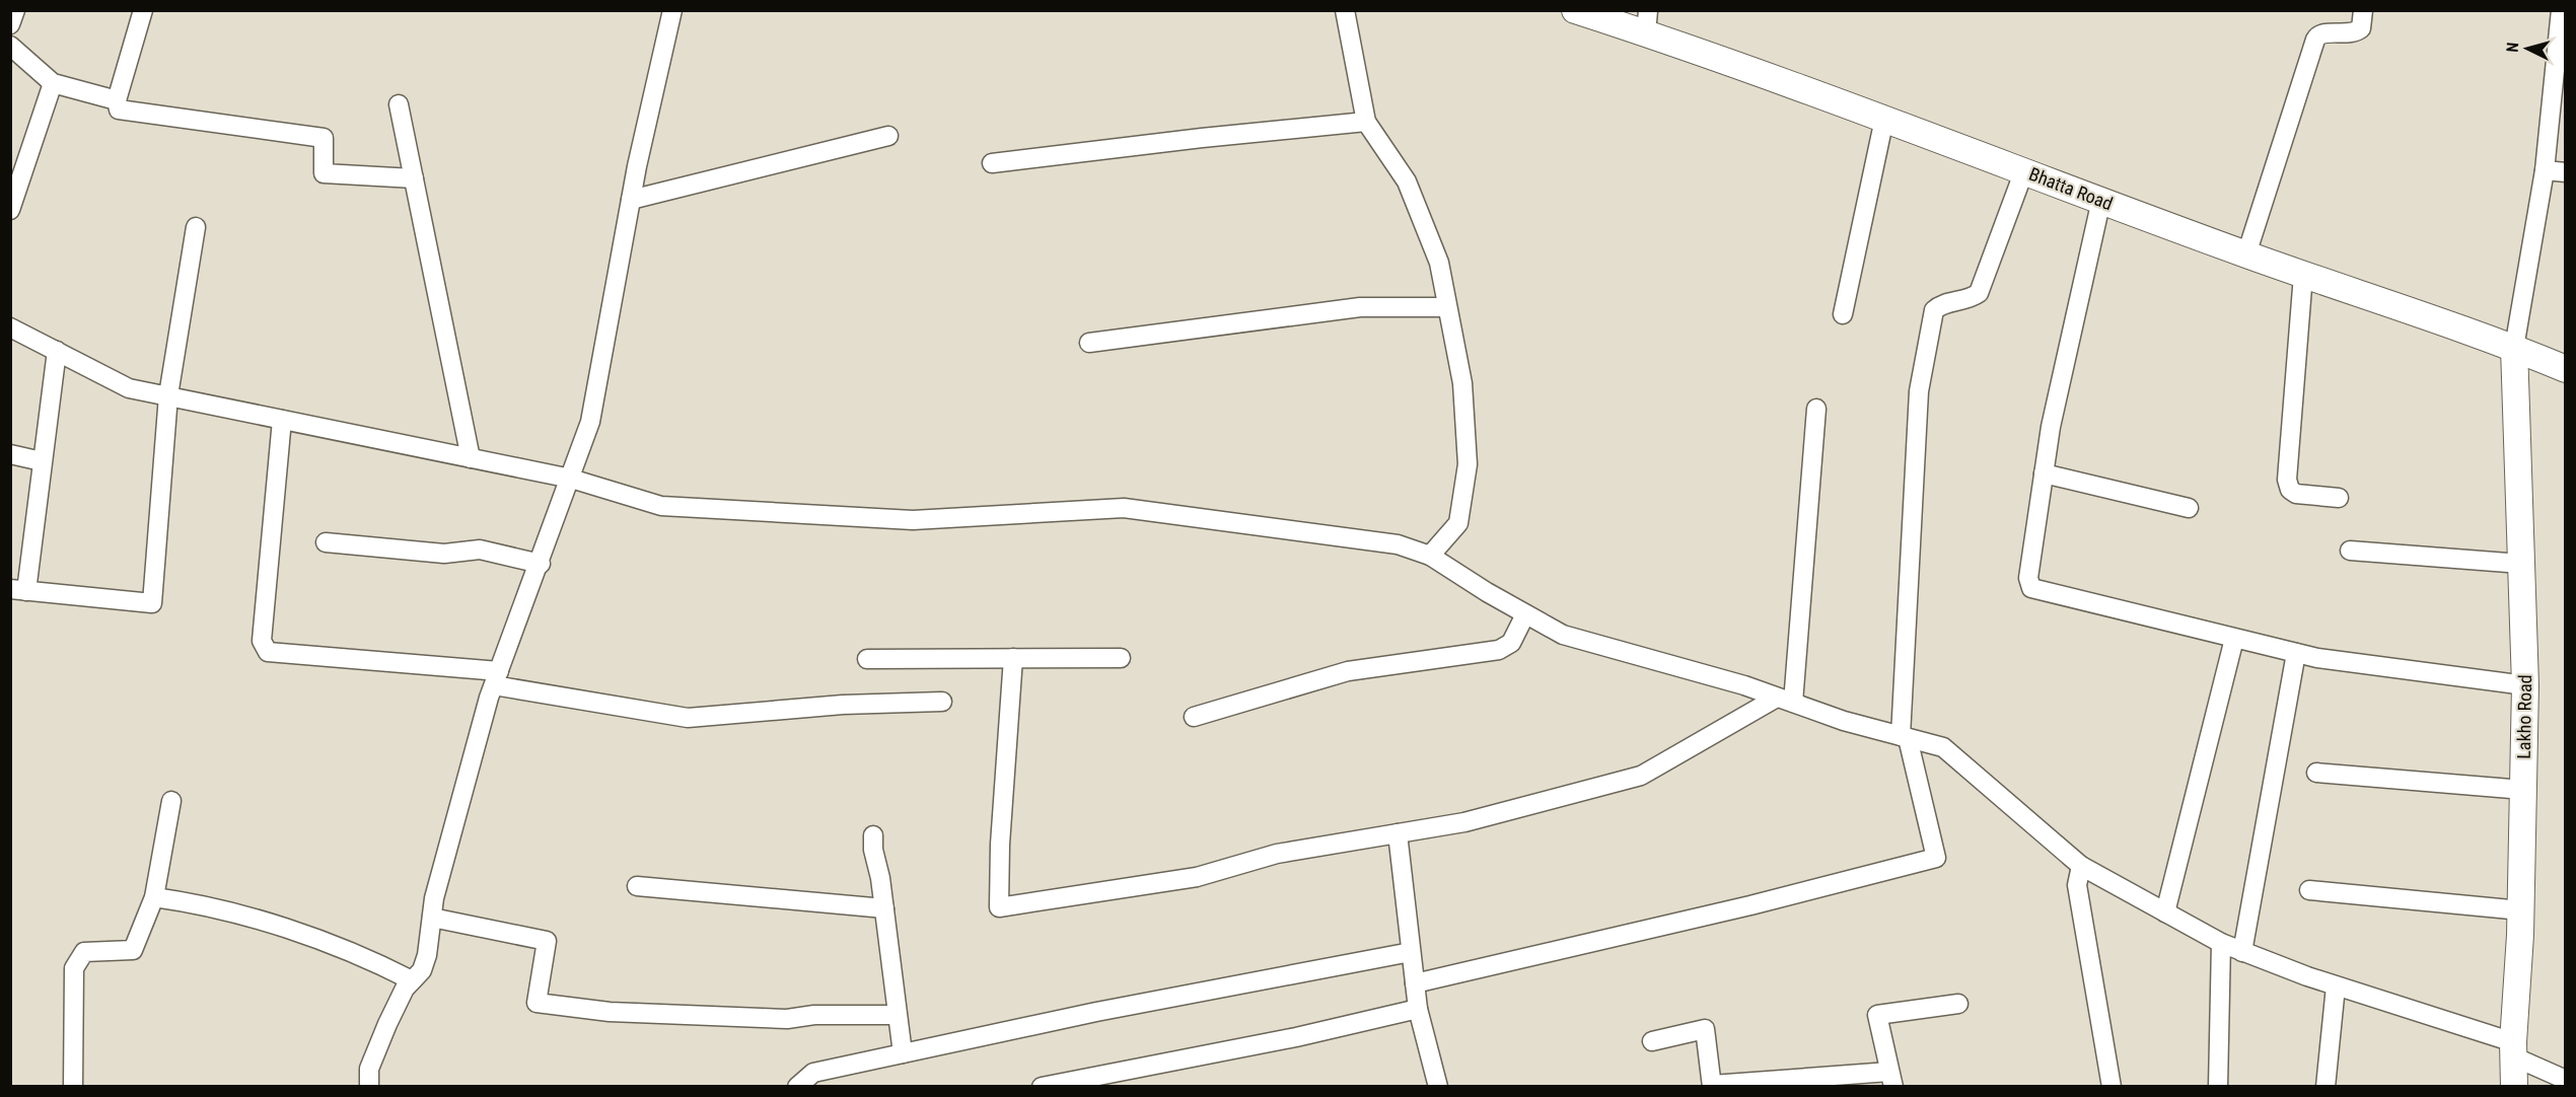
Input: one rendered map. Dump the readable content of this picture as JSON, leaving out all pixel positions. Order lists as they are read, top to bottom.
{
  "streets": {
    "main road": ["Bhatta Road", "Lakho Road"]
  },
  "crossings": [
    ["Bhatta Road", "Lakho Road"]
  ],
  "north": "left"
}
